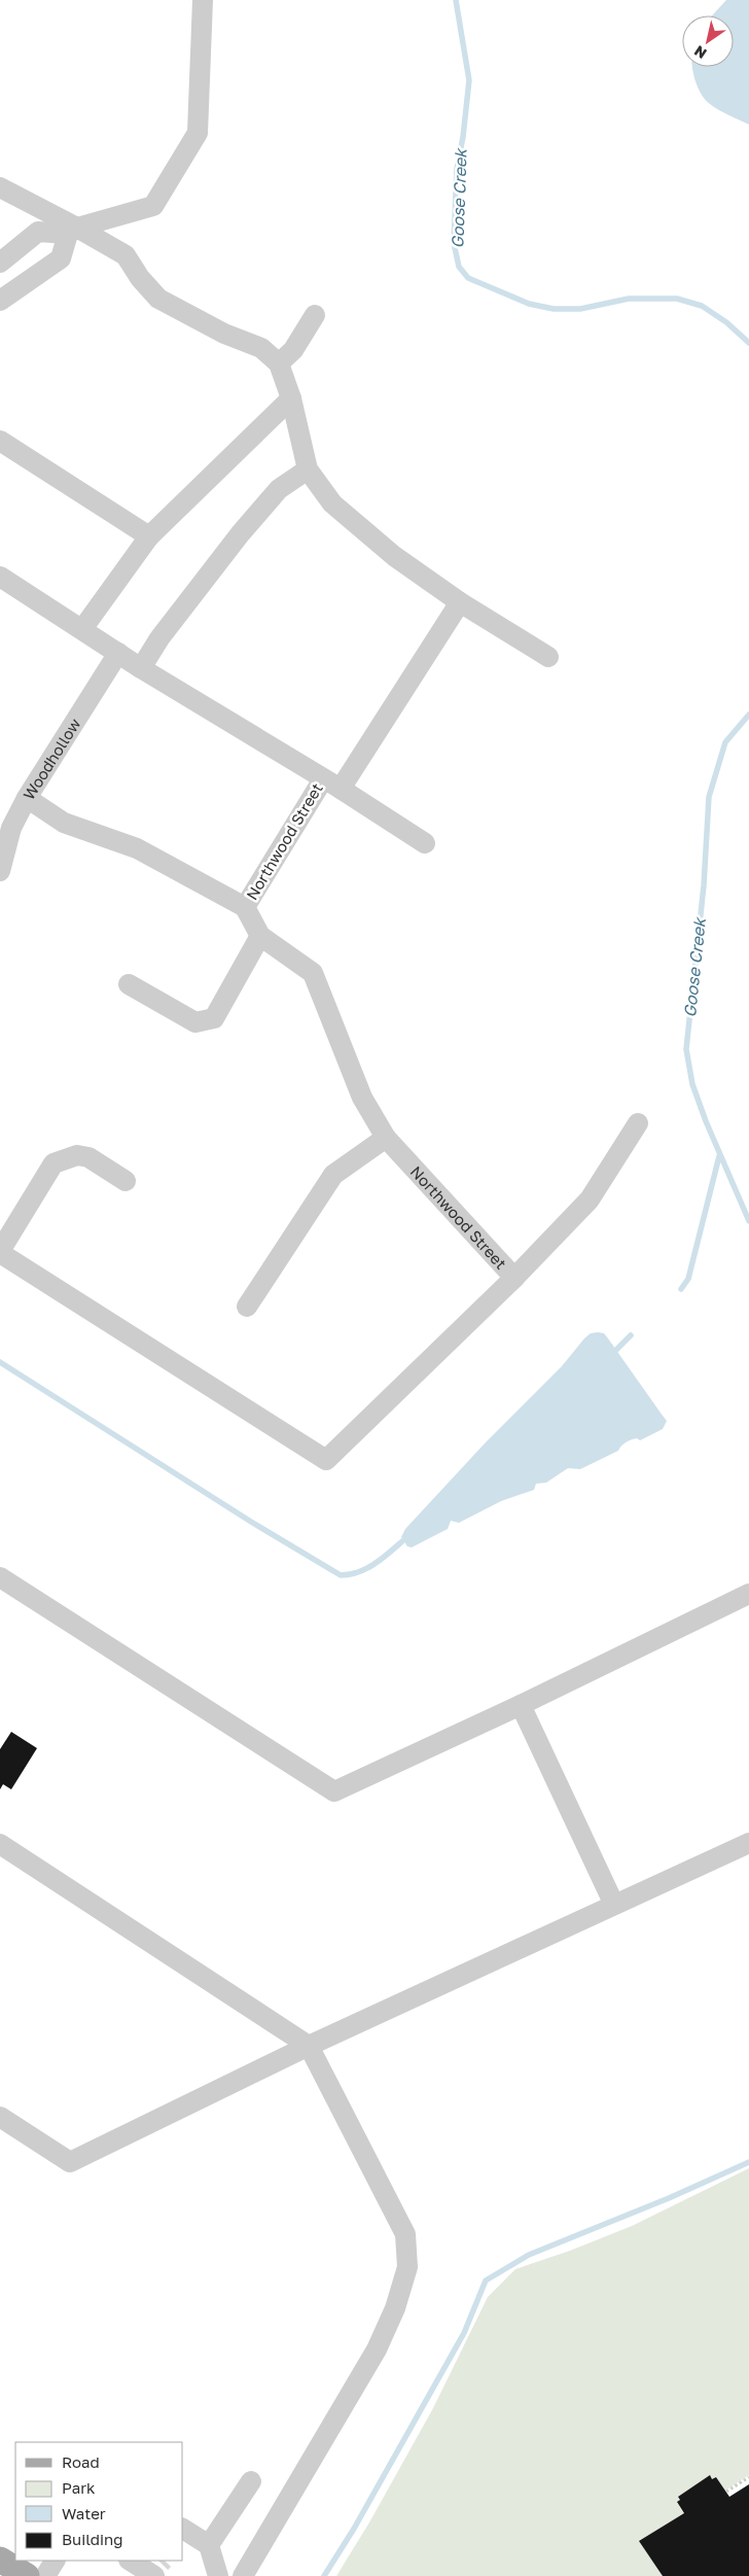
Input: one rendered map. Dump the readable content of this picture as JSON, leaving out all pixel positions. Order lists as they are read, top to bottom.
{
  "streets": {
    "street": ["Woodhollow", "Northwood Street"]
  },
  "crossings": [
    ["Woodhollow", "Northwood Street"]
  ],
  "water": ["Goose Creek"],
  "legend": [
    "Road",
    "Park",
    "Water",
    "Building"
  ],
  "north": "bottom left"
}
